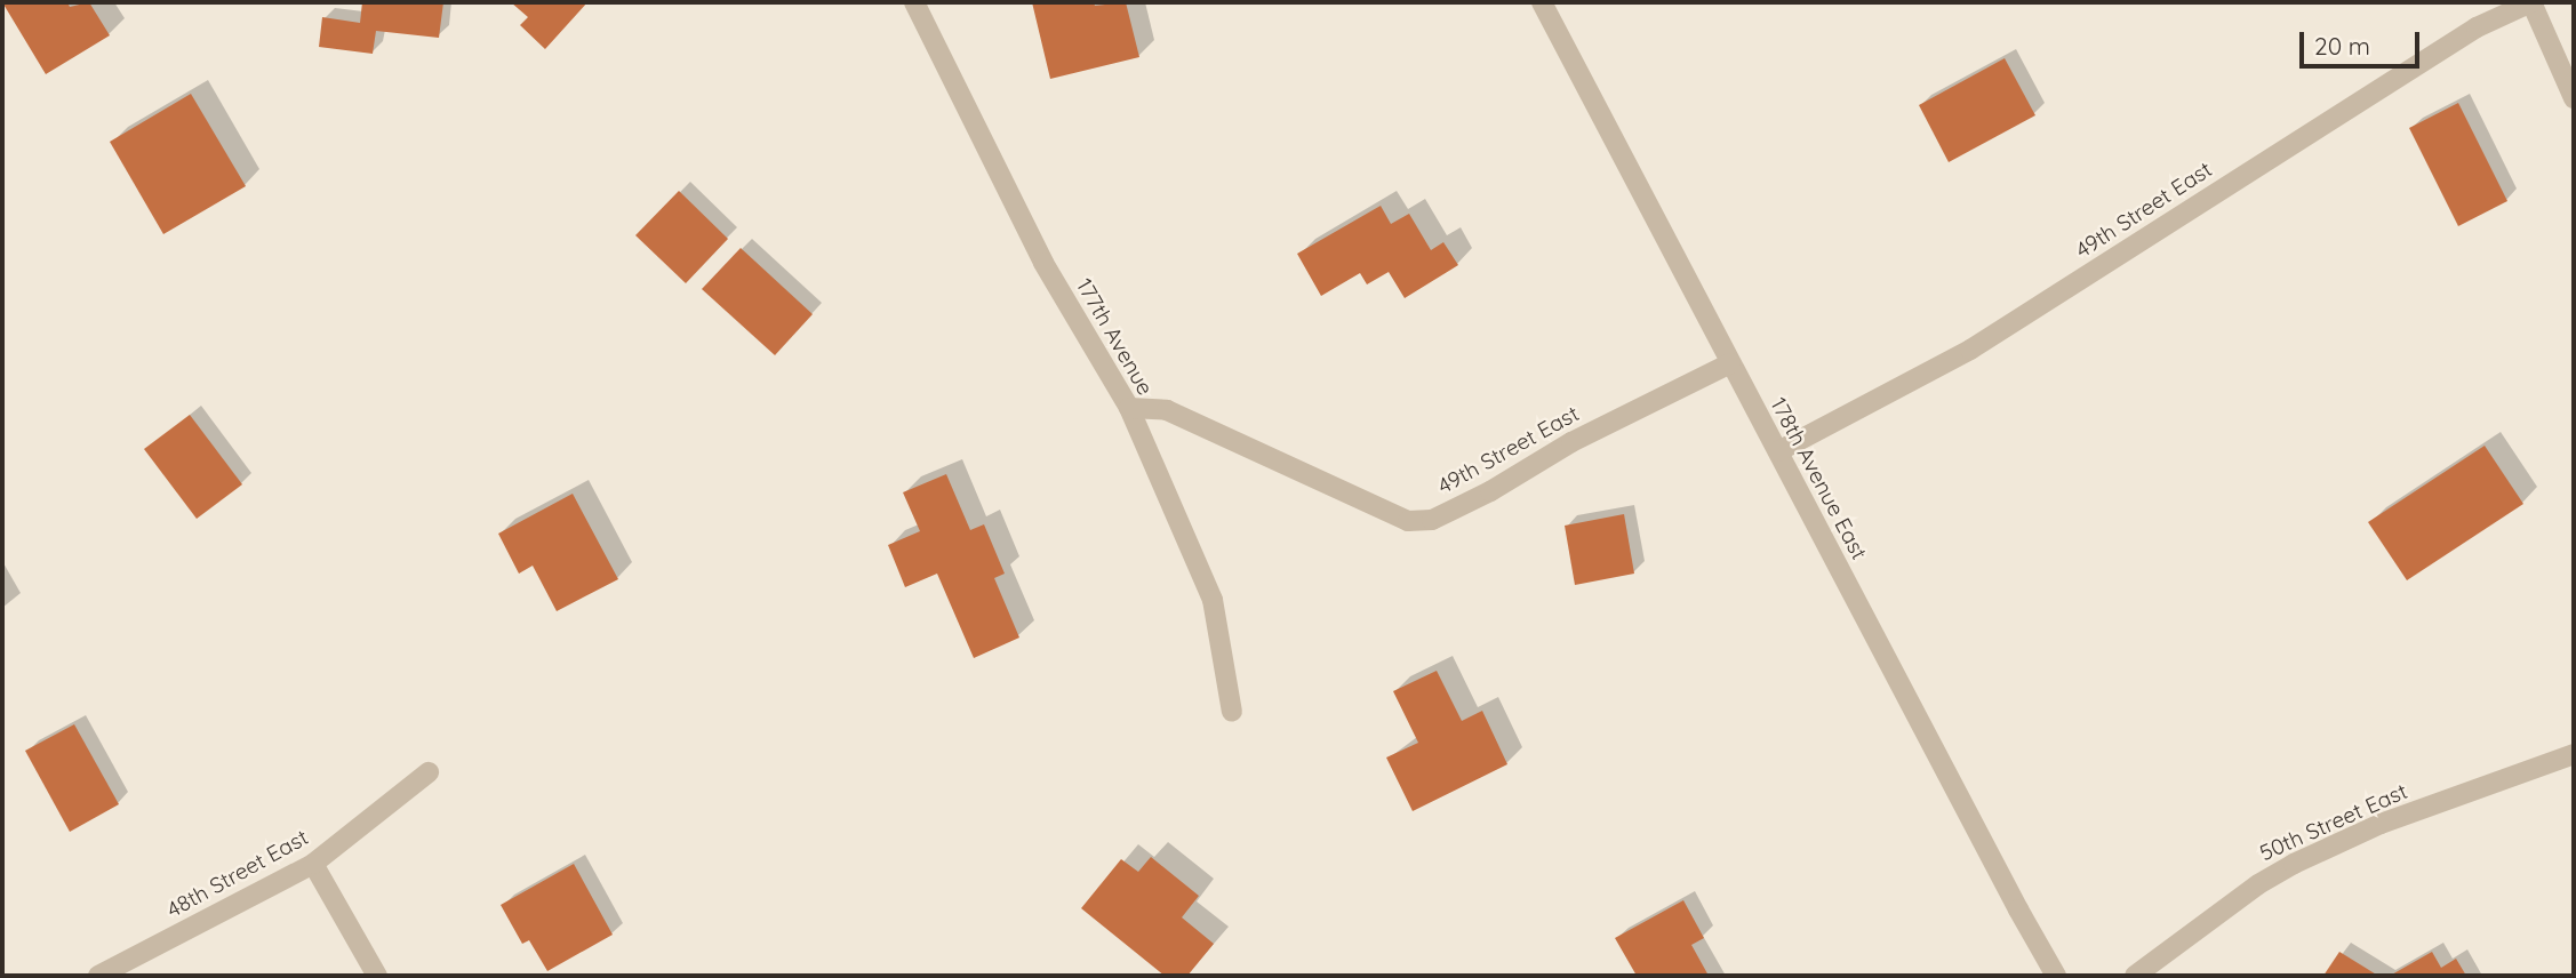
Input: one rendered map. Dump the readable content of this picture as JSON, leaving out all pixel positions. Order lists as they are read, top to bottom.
{
  "streets": {
    "street": [
      "49th Street East",
      "177th Avenue",
      "178th Avenue East",
      "50th Street East",
      "48th Street East"
    ]
  },
  "crossings": [
    ["49th Street East", "177th Avenue"],
    ["49th Street East", "178th Avenue East"]
  ],
  "scale_bar": "20 m"
}
